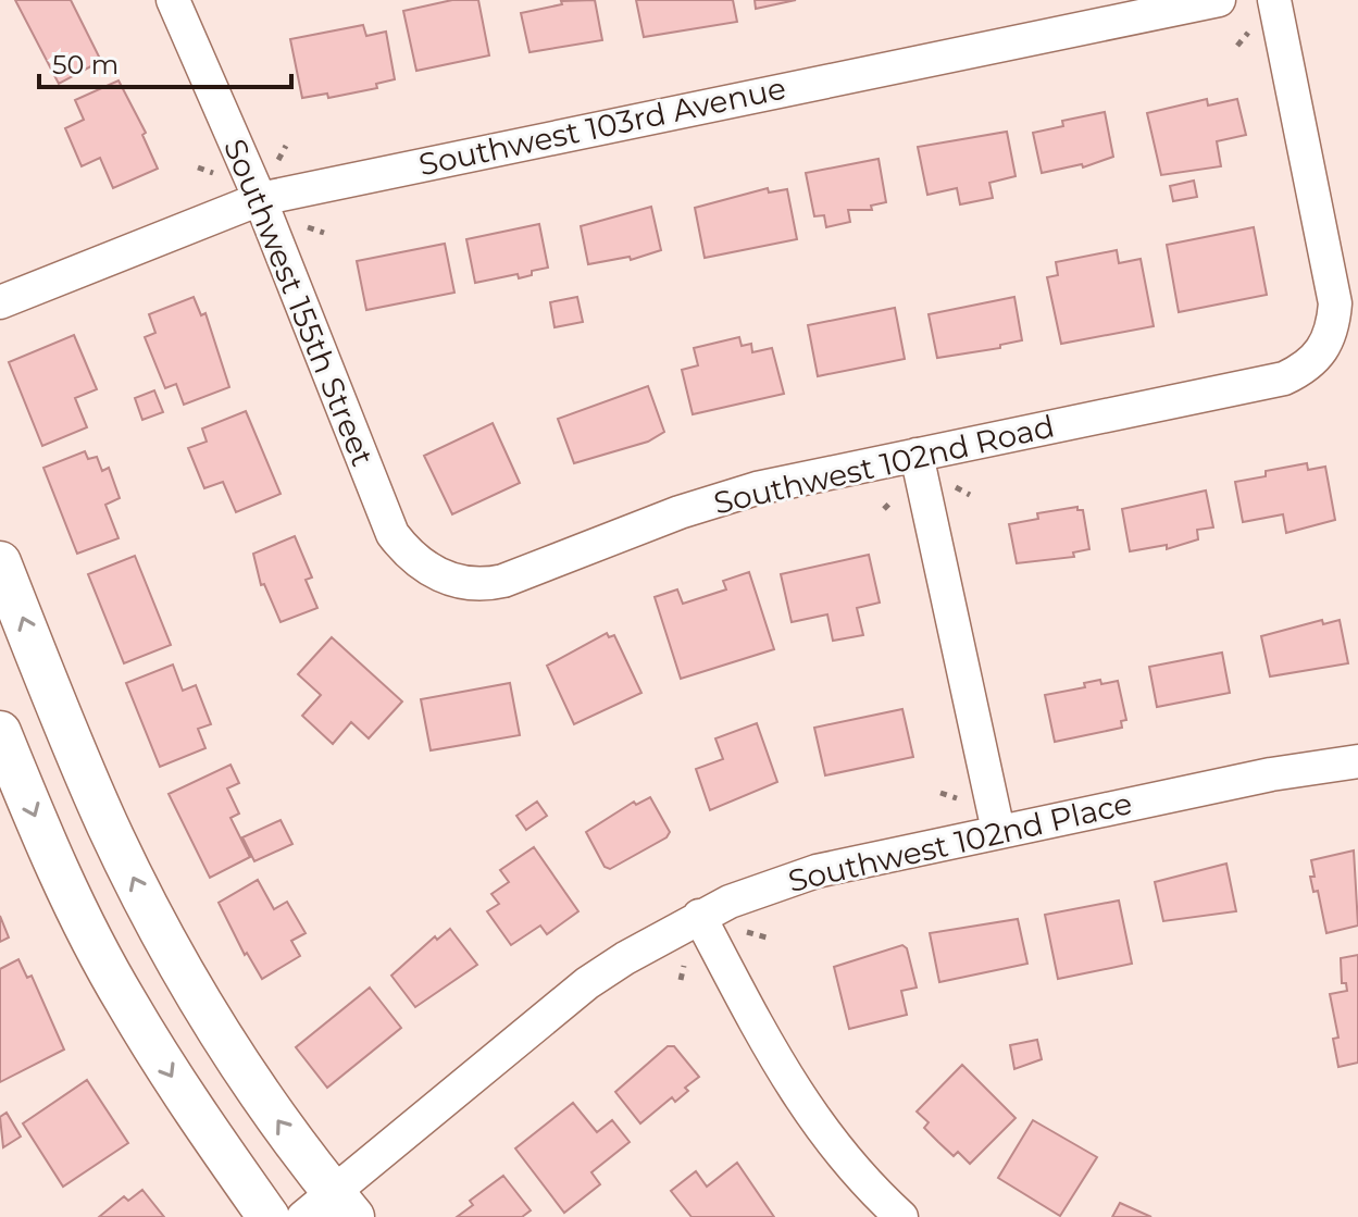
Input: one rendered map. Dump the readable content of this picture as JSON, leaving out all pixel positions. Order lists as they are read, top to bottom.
{
  "streets": {
    "street": [
      "Southwest 103rd Avenue",
      "Southwest 155th Street",
      "Southwest 102nd Road",
      "Southwest 102nd Place"
    ]
  },
  "crossings": [
    ["Southwest 103rd Avenue", "Southwest 155th Street"],
    ["Southwest 155th Street", "Southwest 102nd Road"]
  ],
  "scale_bar": "50 m"
}
